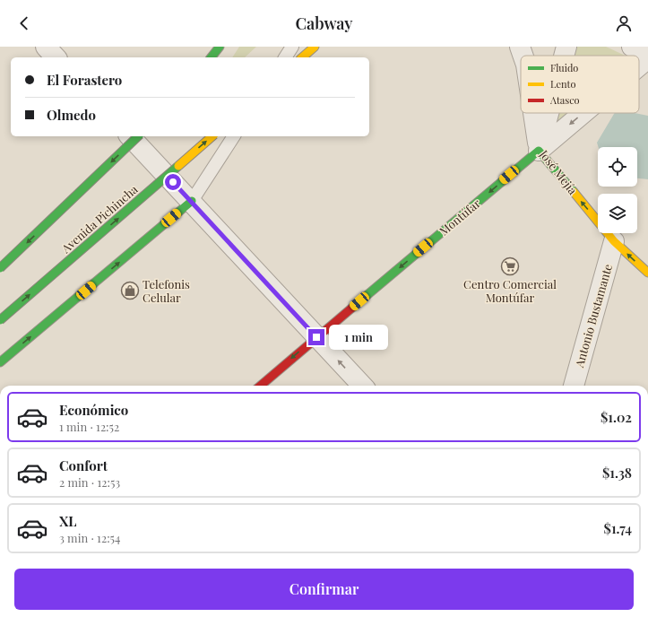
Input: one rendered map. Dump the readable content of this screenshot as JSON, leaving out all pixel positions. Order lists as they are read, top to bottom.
{
  "streets": {
    "main road": ["José Mejía", "Montúfar", "Avenida Pichincha"],
    "street": ["Antonio Bustamante"]
  },
  "crossings": [
    ["José Mejía", "Montúfar"],
    ["José Mejía", "Antonio Bustamante"]
  ],
  "one_way": ["José Mejía", "Montúfar"],
  "places": {
    "supermarket": ["Centro Comercial Montúfar"],
    "shop": ["Telefonis Celular"]
  },
  "legend": ["Fluido", "Lento", "Atasco"],
  "page": {
    "header": "Cabway",
    "banner": ["El Forastero", "Olmedo"],
    "bubble": "1 min",
    "list": [
      {
        "name": "Económico",
        "note": "1 min · 12:52",
        "value": "$1.02"
      },
      {
        "name": "Confort",
        "note": "2 min · 12:53",
        "value": "$1.38"
      },
      {
        "name": "XL",
        "note": "3 min · 12:54",
        "value": "$1.74"
      }
    ],
    "buttons": "Confirmar"
  }
}
